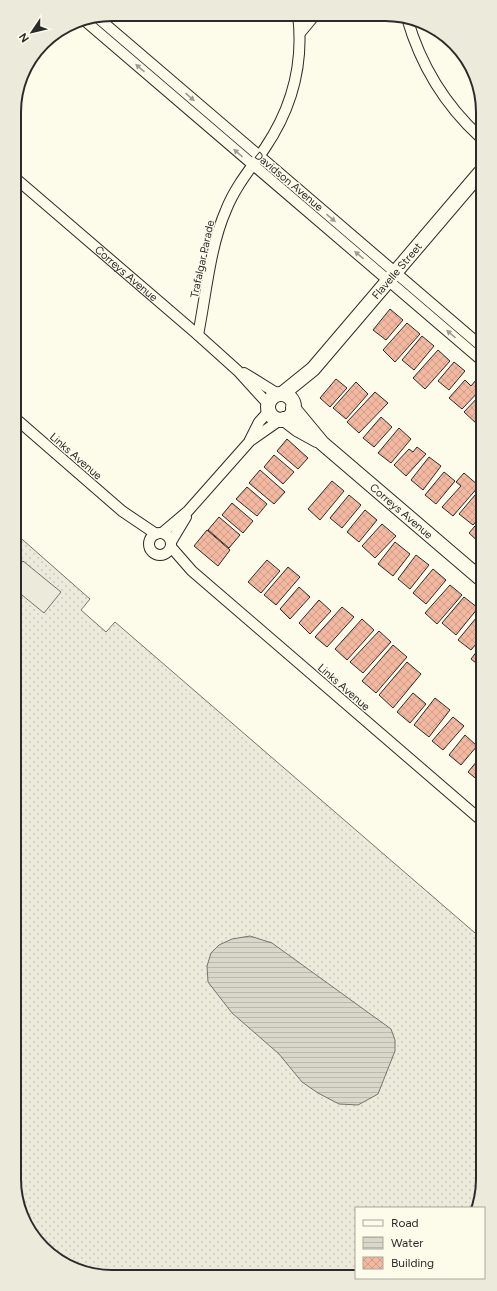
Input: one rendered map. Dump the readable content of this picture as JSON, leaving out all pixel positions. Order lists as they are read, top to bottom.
{
  "streets": {
    "street": [
      "Davidson Avenue",
      "Trafalgar Parade",
      "Flavelle Street",
      "Correys Avenue",
      "Links Avenue"
    ]
  },
  "crossings": [
    ["Davidson Avenue", "Trafalgar Parade"],
    ["Davidson Avenue", "Flavelle Street"],
    ["Trafalgar Parade", "Correys Avenue"],
    ["Flavelle Street", "Correys Avenue"]
  ],
  "legend": ["Road", "Water", "Building"],
  "north": "bottom left"
}
